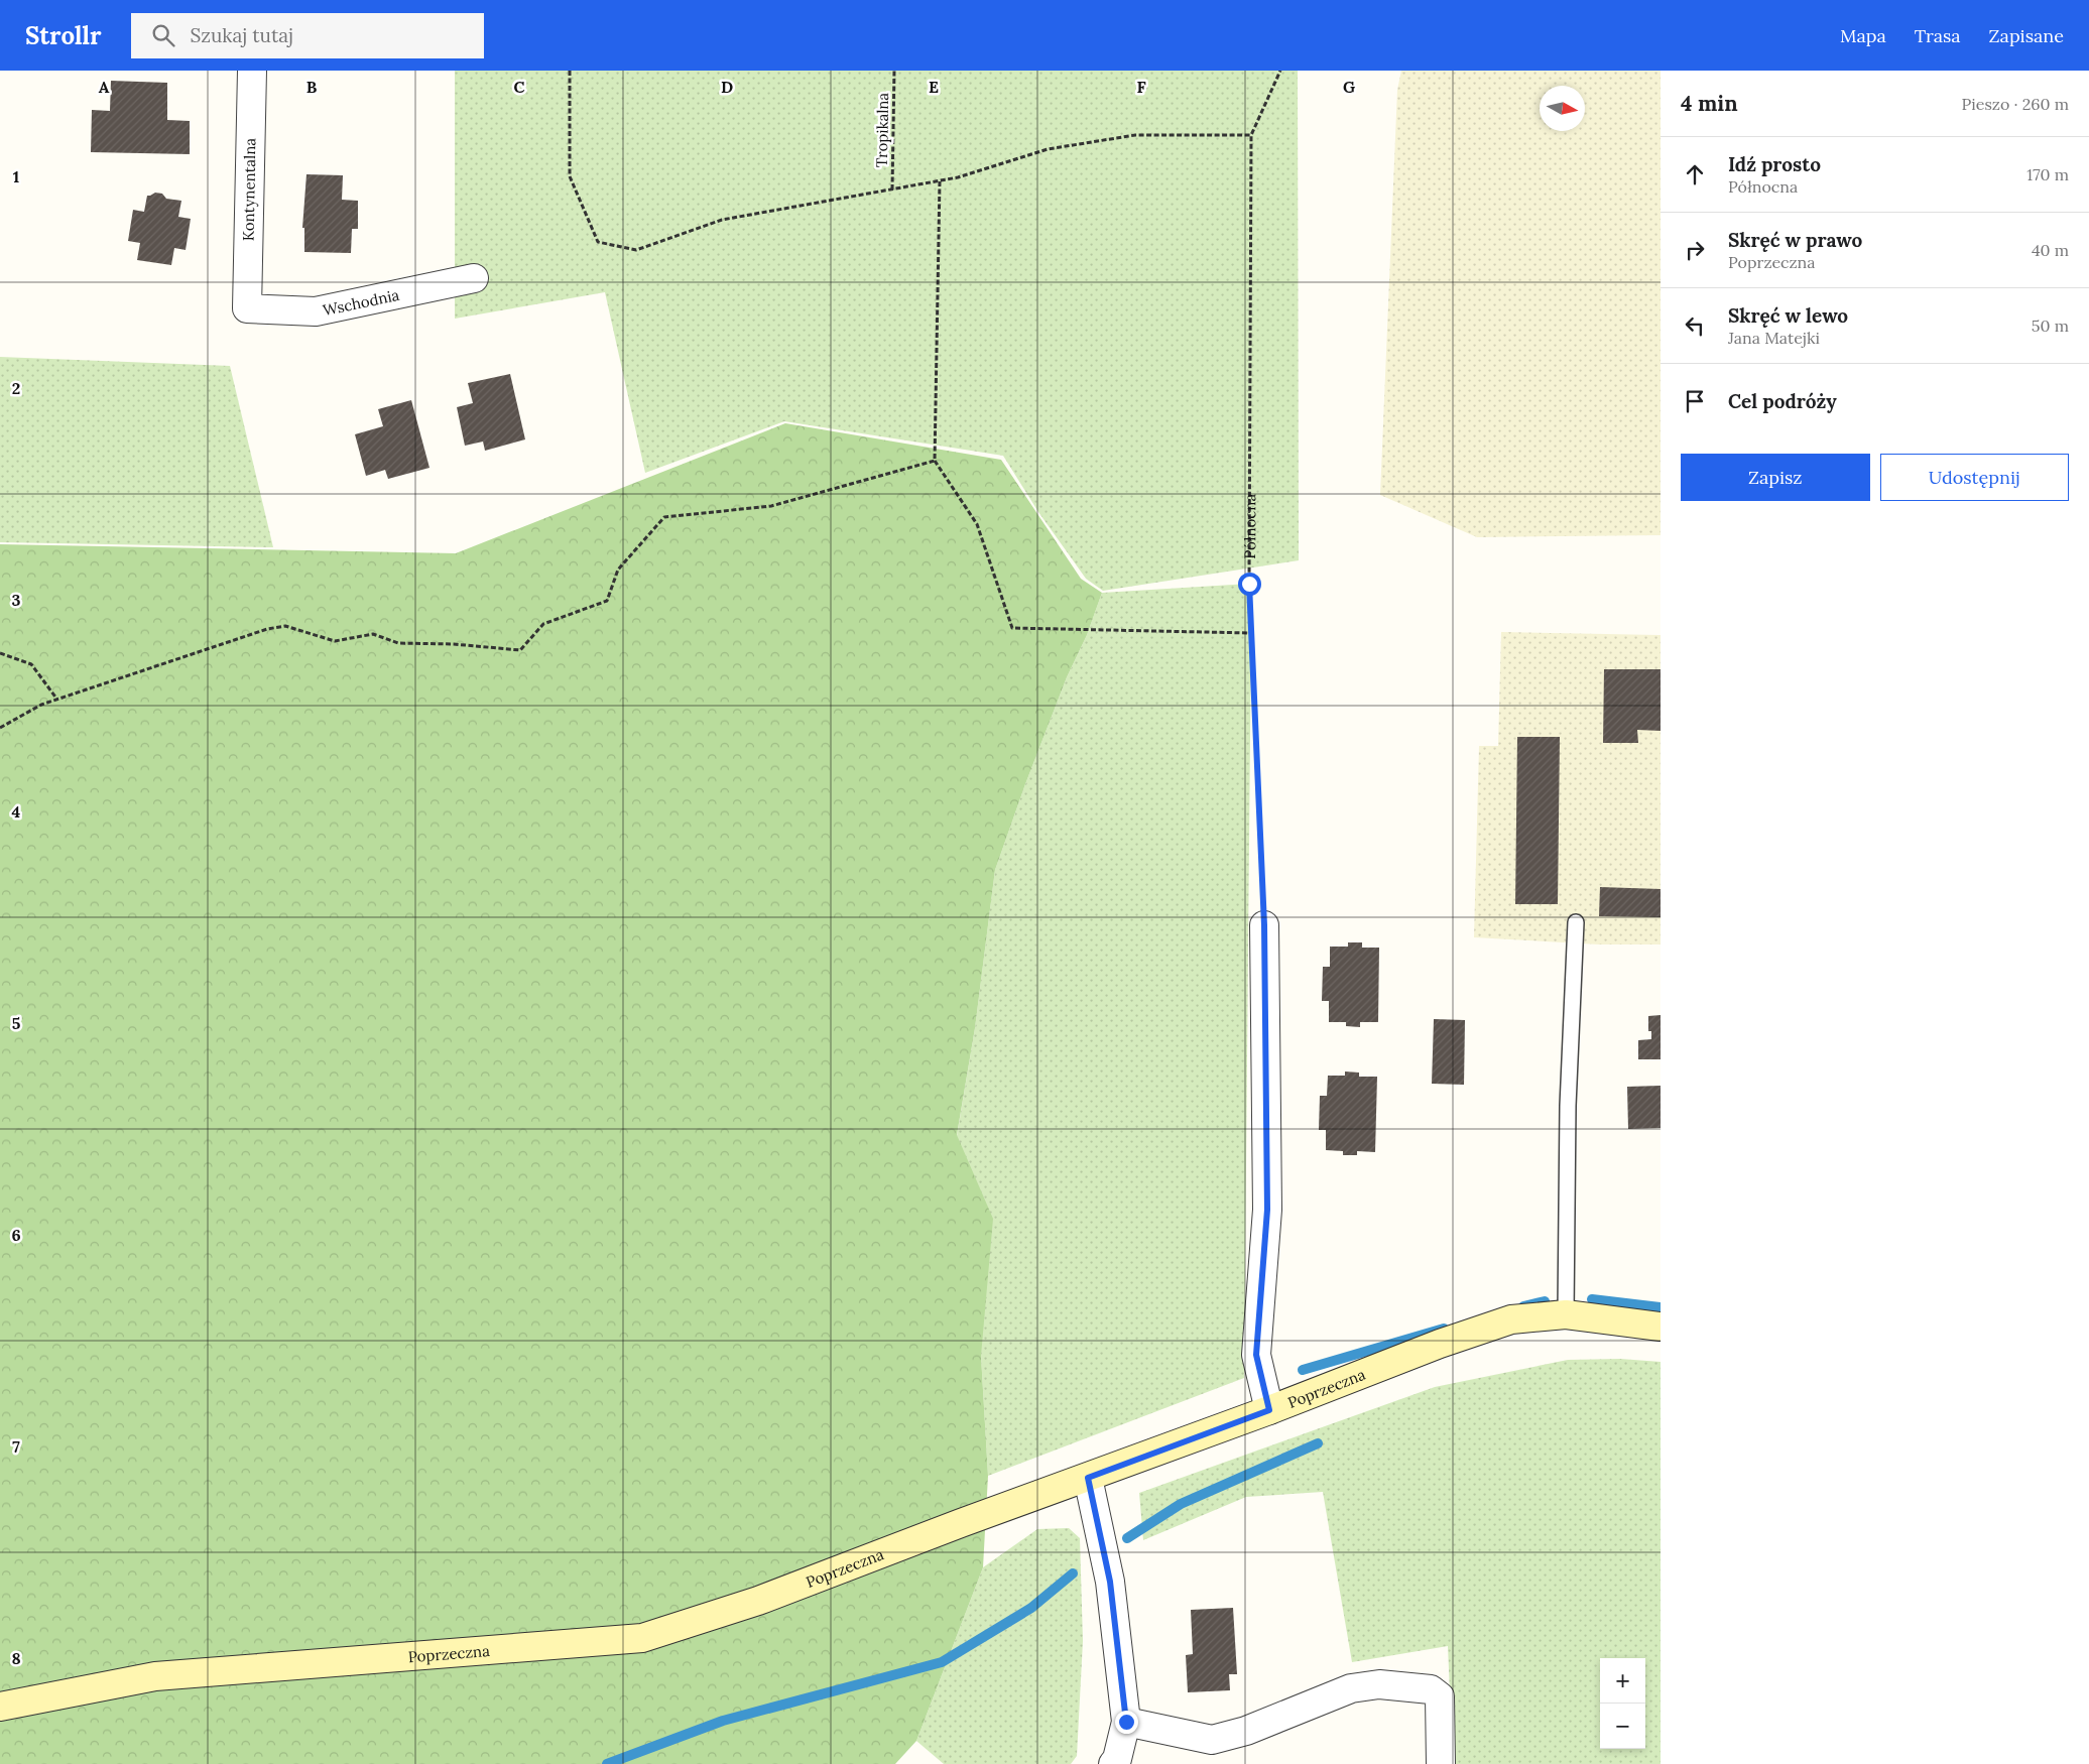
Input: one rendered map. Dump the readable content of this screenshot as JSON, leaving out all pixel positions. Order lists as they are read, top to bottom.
{
  "streets": {
    "street": ["Kontynentalna", "Wschodnia", "Poprzeczna"],
    "path": ["Tropikalna", "Północna"]
  },
  "crossings": [
    ["Kontynentalna", "Wschodnia"]
  ],
  "north": "right",
  "page": {
    "header": "Strollr",
    "search": "Szukaj tutaj",
    "nav": ["Mapa", "Trasa", "Zapisane"],
    "heading": ["4 min", "Pieszo · 260 m"],
    "list": [
      ["Idź prosto", "Północna", "170 m"],
      ["Skręć w prawo", "Poprzeczna", "40 m"],
      ["Skręć w lewo", "Jana Matejki", "50 m"],
      "Cel podróży"
    ],
    "buttons": ["Zapisz", "Udostępnij"],
    "map_buttons": ["+", "−"]
  },
  "grid": {
    "columns": [
      "A",
      "B",
      "C",
      "D",
      "E",
      "F",
      "G"
    ],
    "rows": [
      "1",
      "2",
      "3",
      "4",
      "5",
      "6",
      "7",
      "8"
    ]
  }
}
